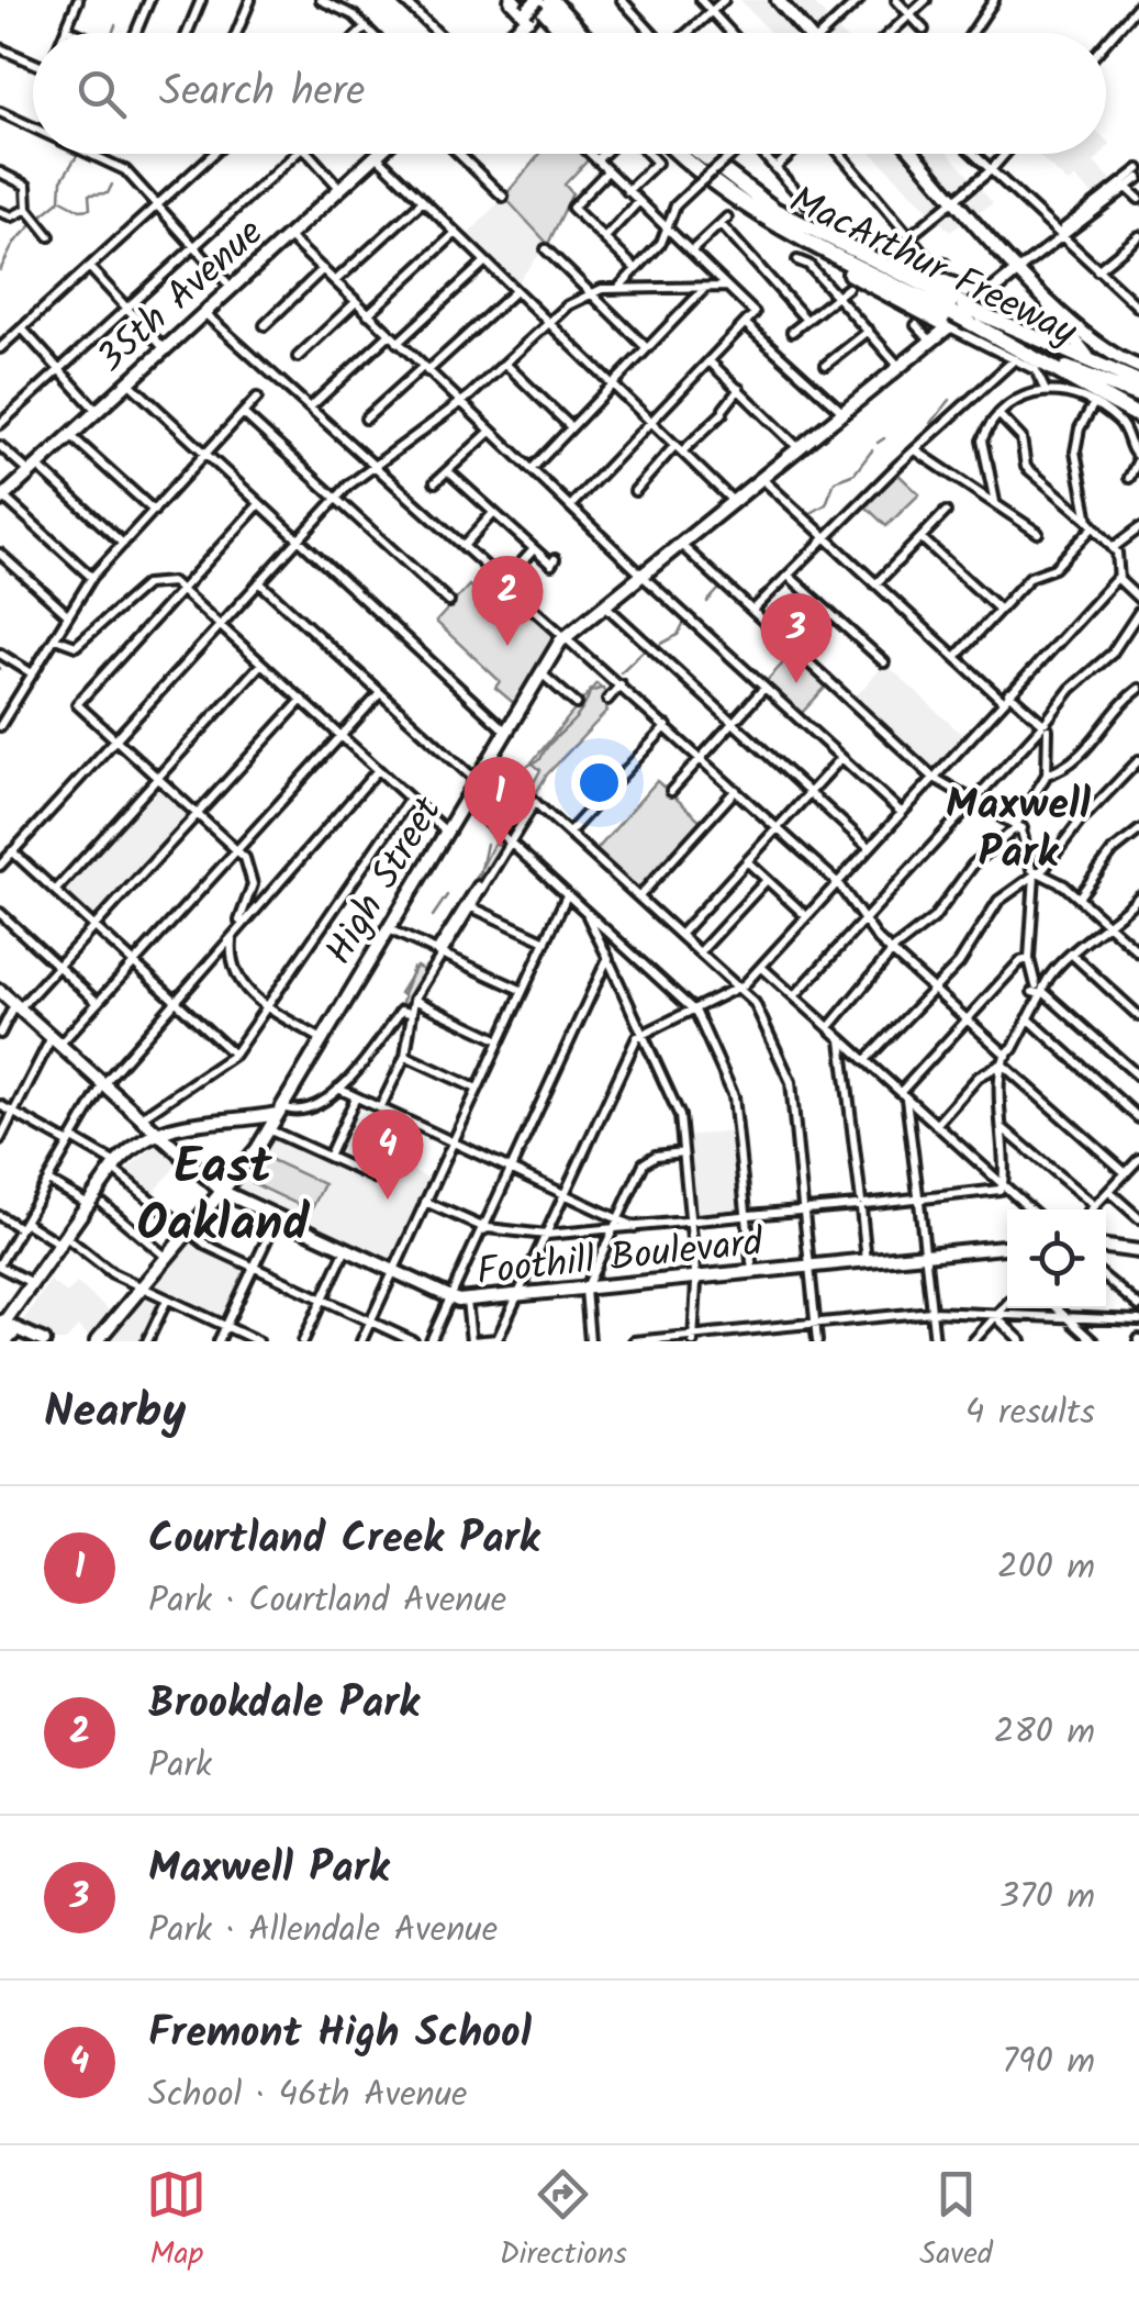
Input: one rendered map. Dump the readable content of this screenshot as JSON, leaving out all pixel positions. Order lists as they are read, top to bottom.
{
  "streets": {
    "highway": ["MacArthur Freeway"],
    "main road": ["35th Avenue", "High Street", "Foothill Boulevard"]
  },
  "crossings": [
    ["MacArthur Freeway", "High Street"],
    ["High Street", "Foothill Boulevard"]
  ],
  "districts": ["Maxwell Park", "East Oakland"],
  "page": {
    "search": "Search here",
    "pins": [
      "2",
      "3",
      "1",
      "4"
    ],
    "heading": ["Nearby", "4 results"],
    "list": [
      {
        "mark": "1",
        "name": "Courtland Creek Park",
        "note": "Park · Courtland Avenue",
        "value": "200 m"
      },
      {
        "mark": "2",
        "name": "Brookdale Park",
        "note": "Park",
        "value": "280 m"
      },
      {
        "mark": "3",
        "name": "Maxwell Park",
        "note": "Park · Allendale Avenue",
        "value": "370 m"
      },
      {
        "mark": "4",
        "name": "Fremont High School",
        "note": "School · 46th Avenue",
        "value": "790 m"
      }
    ],
    "nav": ["Map", "Directions", "Saved"]
  }
}
